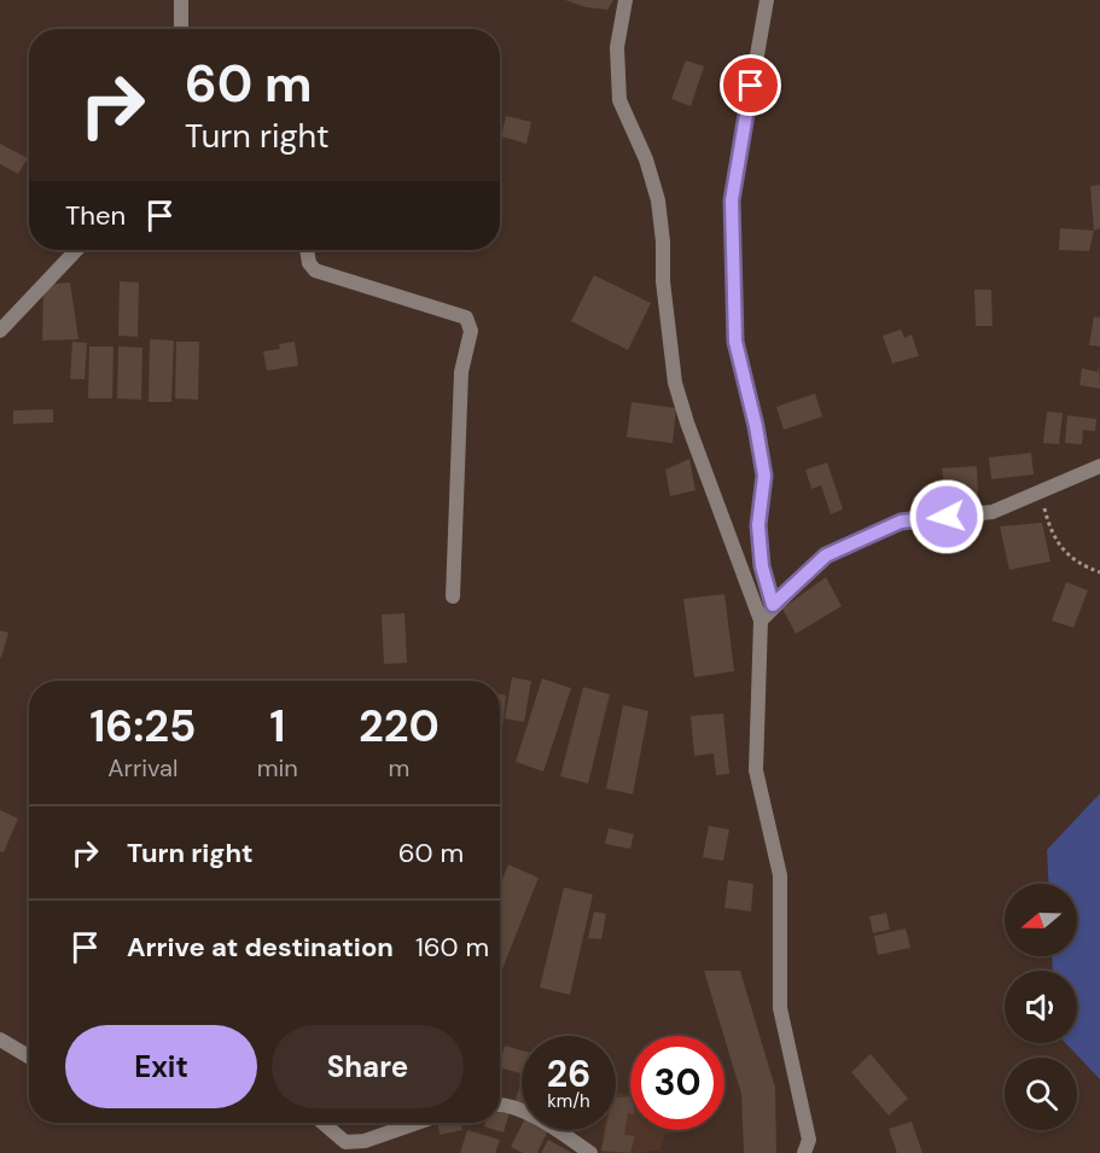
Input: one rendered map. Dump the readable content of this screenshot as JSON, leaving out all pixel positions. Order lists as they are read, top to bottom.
{
  "north": "left",
  "page": {
    "turn": ["60 m", "Turn right"],
    "then": "Then",
    "eta": [
      "16:25",
      "Arrival",
      "1",
      "min",
      "220",
      "m"
    ],
    "list": [
      {
        "name": "Turn right",
        "value": "60 m"
      },
      {
        "name": "Arrive at destination",
        "value": "160 m"
      }
    ],
    "buttons": ["Exit", "Share"],
    "speed": "26 km/h",
    "limit": "30"
  }
}
